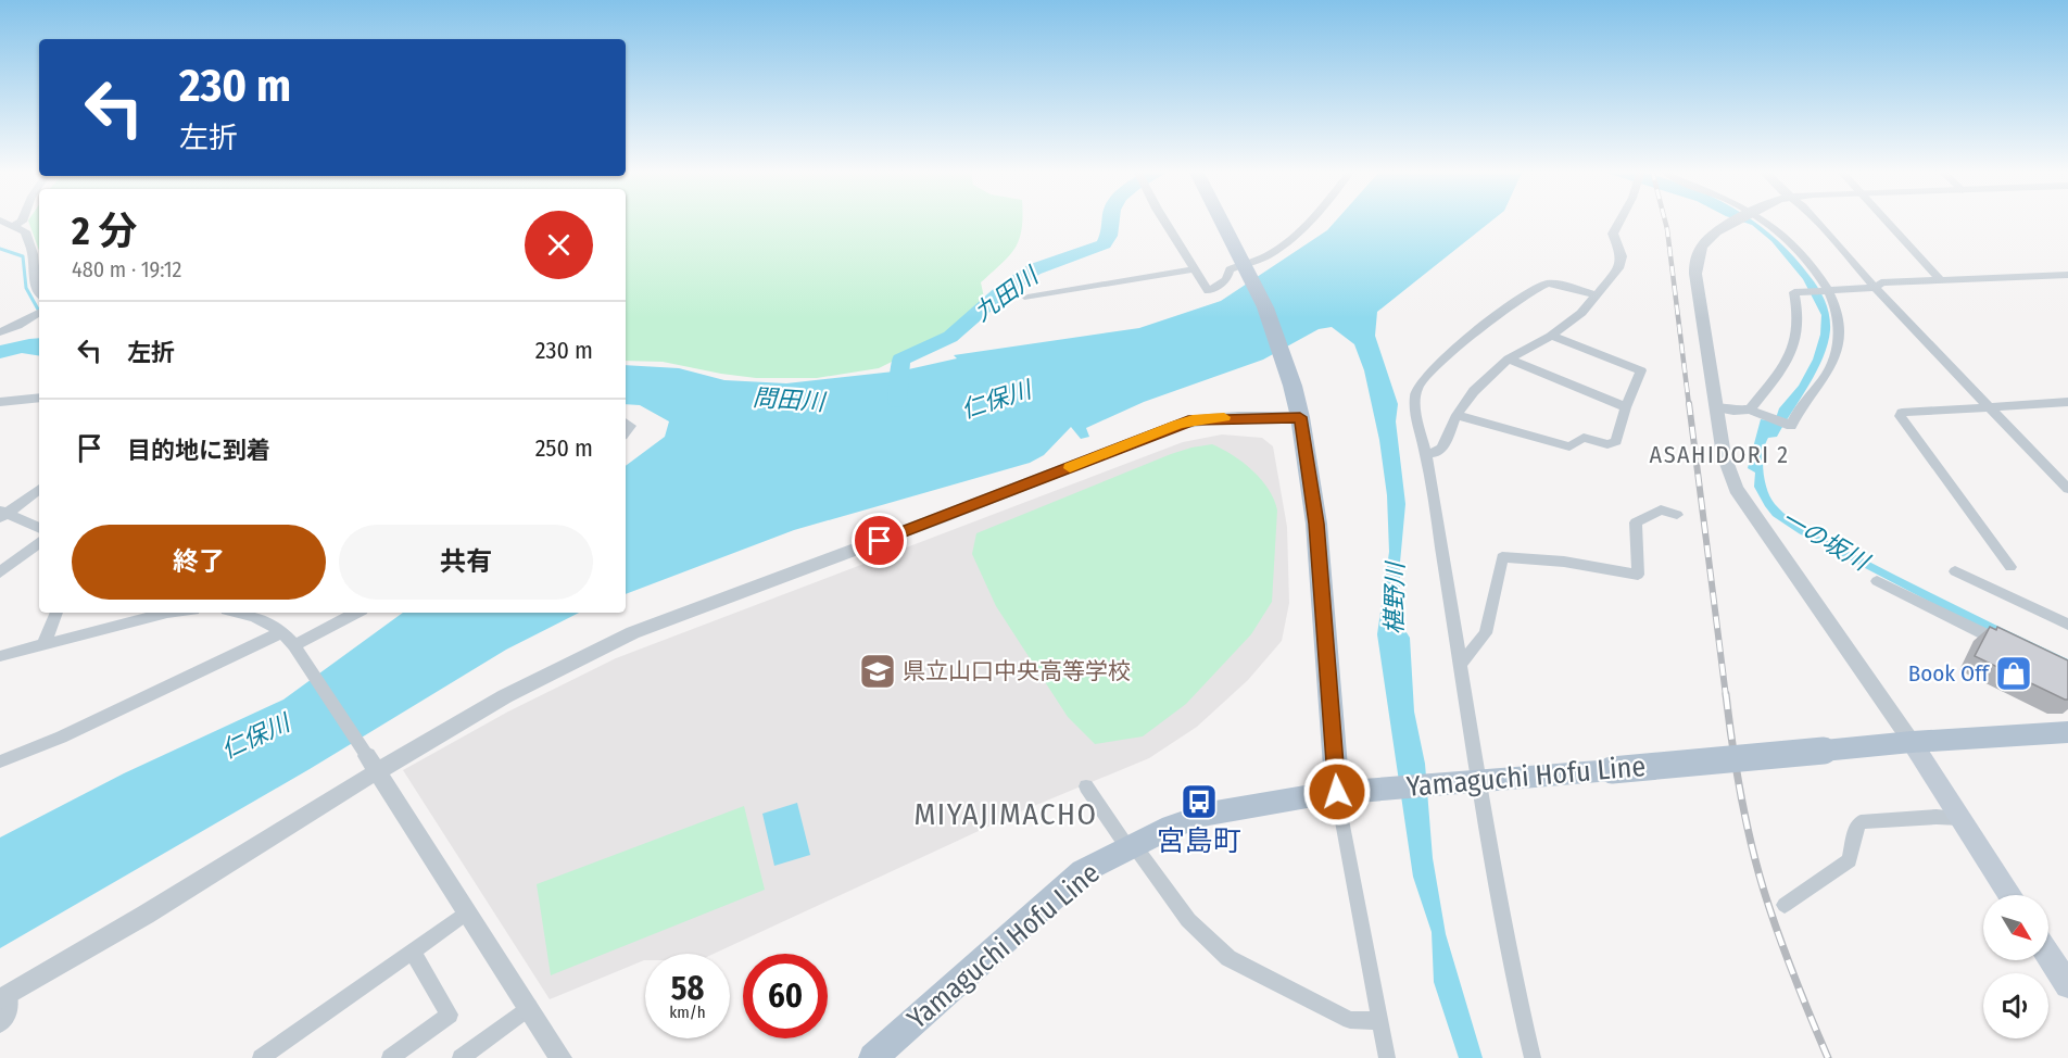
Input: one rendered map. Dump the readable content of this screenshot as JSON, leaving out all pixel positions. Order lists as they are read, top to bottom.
{
  "streets": {
    "main road": ["Yamaguchi Hofu Line"]
  },
  "districts": ["ASAHIDORI 2", "MIYAJIMACHO"],
  "water": [
    "九田川",
    "問田川",
    "仁保川",
    "一の坂川",
    "椹野川"
  ],
  "places": {
    "school or university": ["県立山口中央高等学校"],
    "shop": ["Book Off"],
    "bus stop": ["宮島町"]
  },
  "north": "bottom right",
  "page": {
    "turn": ["230 m", "左折"],
    "heading": ["2 分", "480 m · 19:12"],
    "list": [
      {
        "name": "左折",
        "value": "230 m"
      },
      {
        "name": "目的地に到着",
        "value": "250 m"
      }
    ],
    "buttons": ["終了", "共有"],
    "speed": "58 km/h",
    "limit": "60"
  }
}
